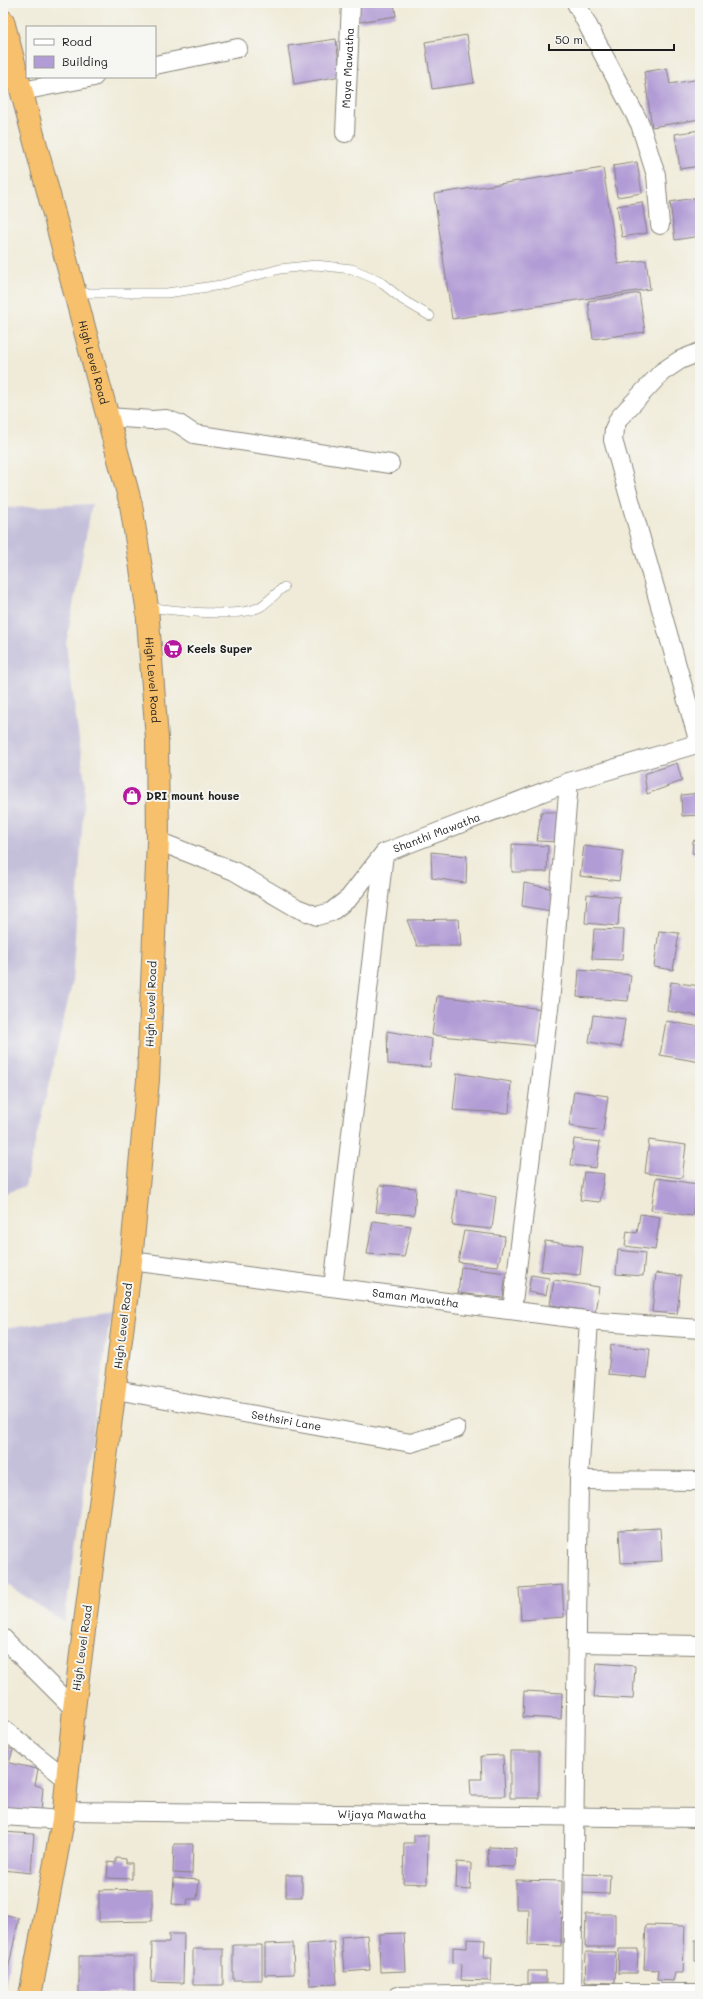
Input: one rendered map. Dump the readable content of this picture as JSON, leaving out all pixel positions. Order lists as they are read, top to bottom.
{
  "streets": {
    "highway": ["High Level Road"],
    "street": [
      "Maya Mawatha",
      "Shanthi Mawatha",
      "Saman Mawatha",
      "Sethsiri Lane",
      "Wijaya Mawatha"
    ]
  },
  "crossings": [
    ["High Level Road", "Shanthi Mawatha"],
    ["High Level Road", "Saman Mawatha"],
    ["High Level Road", "Sethsiri Lane"],
    ["High Level Road", "Wijaya Mawatha"]
  ],
  "places": {
    "supermarket": ["Keels Super"],
    "shop": ["DRI mount house"]
  },
  "legend": ["Road", "Building"],
  "scale_bar": "50 m"
}
